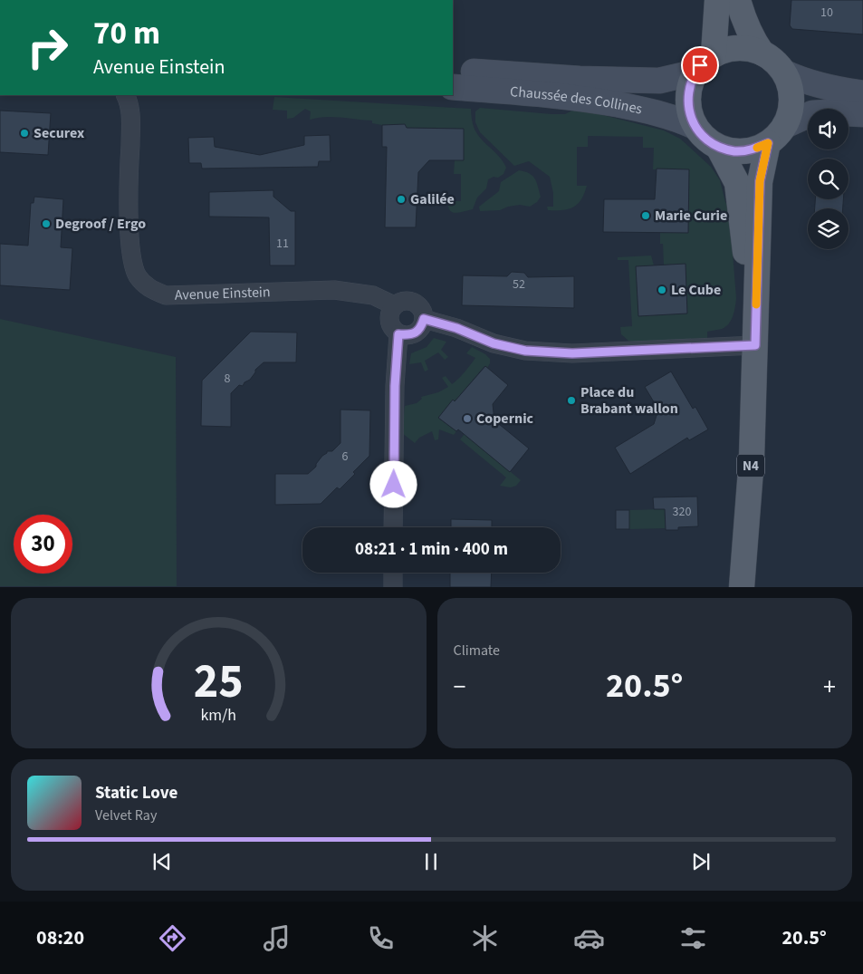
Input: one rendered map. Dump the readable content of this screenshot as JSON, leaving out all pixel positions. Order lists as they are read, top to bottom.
{
  "streets": {
    "main road": ["Chaussée des Collines", "N4"],
    "street": ["Avenue Einstein"]
  },
  "crossings": [
    ["Chaussée des Collines", "N4"]
  ],
  "places": [
    "Securex",
    "Galilée",
    "Marie Curie",
    "Degroof / Ergo",
    "Le Cube",
    "Place du Brabant wallon",
    "Copernic"
  ],
  "house_numbers": [
    "10",
    "11",
    "52",
    "8",
    "6",
    "320"
  ],
  "page": {
    "turn": ["70 m", "Avenue Einstein"],
    "limit": "30",
    "trip": "08:21 · 1 min · 400 m",
    "tile": "Climate",
    "heat": ["−", "20.5°", "+"],
    "song": ["Static Love", "Velvet Ray"],
    "tabs": ["08:20", "20.5°"],
    "gauge": ["25", "km/h"]
  }
}
